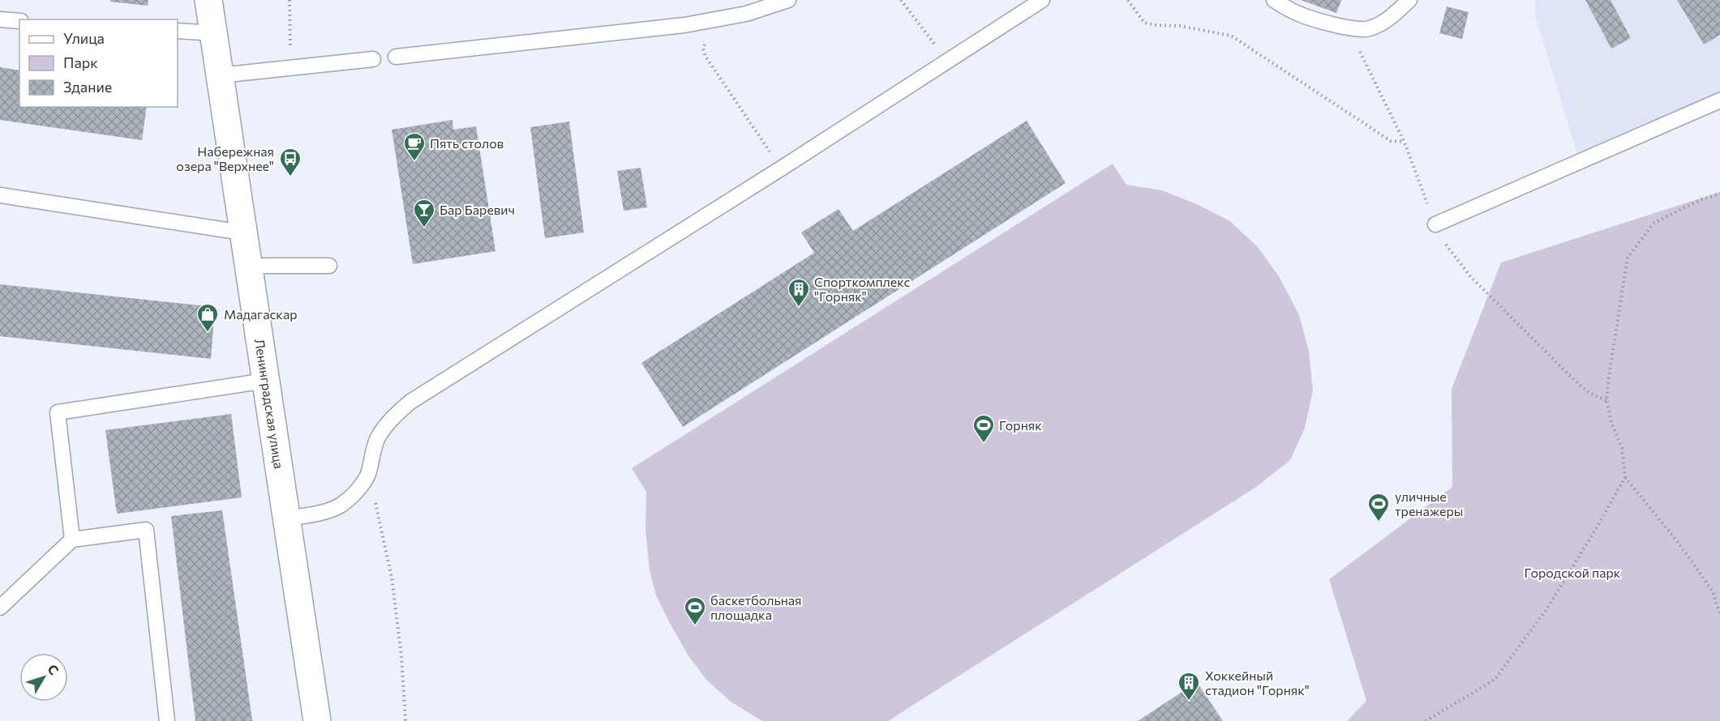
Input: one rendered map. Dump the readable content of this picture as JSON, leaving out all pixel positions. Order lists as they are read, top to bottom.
{
  "streets": {
    "street": ["Ленинградская улица"]
  },
  "parks": ["Городской парк"],
  "places": {
    "cafe": ["Пять столов"],
    "bus stop": ["Набережная озера \"Верхнее\""],
    "bar": ["Бар Баревич"],
    "building": ["Спорткомплекс \"Горняк\"", "Хоккейный стадион \"Горняк\""],
    "shop": ["Мадагаскар"],
    "sports": ["Горняк", "уличные тренажеры", "баскетбольная площадка"]
  },
  "legend": ["Улица", "Парк", "Здание"],
  "north": "top right"
}
